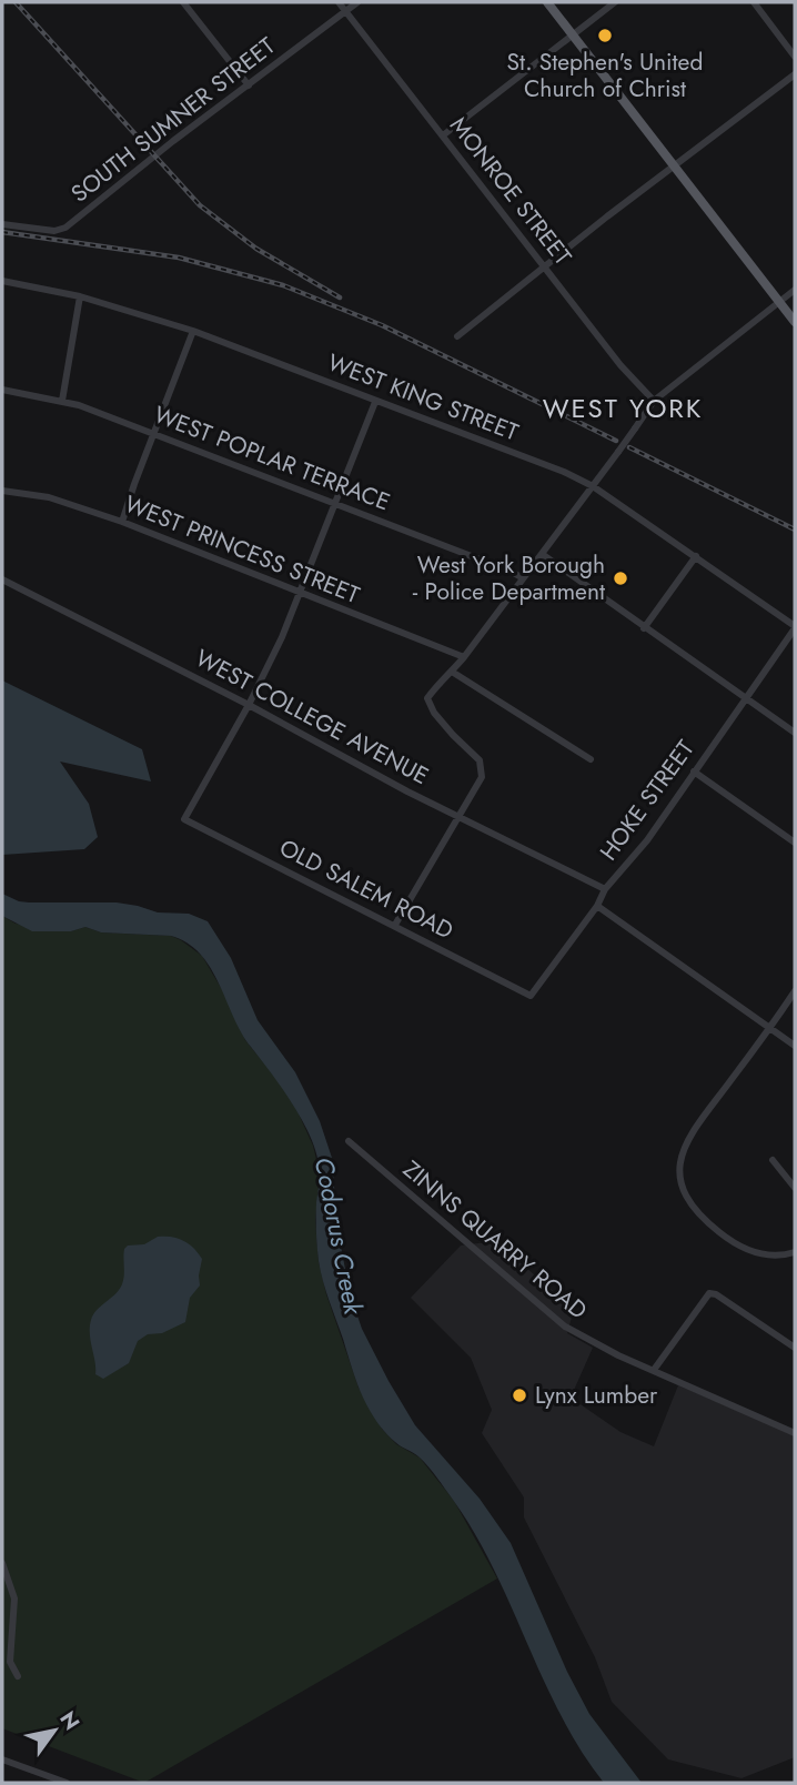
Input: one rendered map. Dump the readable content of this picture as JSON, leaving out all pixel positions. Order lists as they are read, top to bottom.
{
  "streets": {
    "street": [
      "SOUTH SUMNER STREET",
      "MONROE STREET",
      "WEST KING STREET",
      "WEST POPLAR TERRACE",
      "WEST PRINCESS STREET",
      "WEST COLLEGE AVENUE",
      "HOKE STREET",
      "OLD SALEM ROAD",
      "ZINNS QUARRY ROAD"
    ]
  },
  "crossings": [
    ["SOUTH SUMNER STREET", "MONROE STREET"],
    ["WEST KING STREET", "HOKE STREET"],
    ["WEST COLLEGE AVENUE", "HOKE STREET"],
    ["WEST COLLEGE AVENUE", "OLD SALEM ROAD"],
    ["HOKE STREET", "OLD SALEM ROAD"]
  ],
  "districts": ["WEST YORK"],
  "water": ["Codorus Creek"],
  "places": ["St. Stephen's United Church of Christ", "West York Borough - Police Department", "Lynx Lumber"],
  "north": "top right"
}
